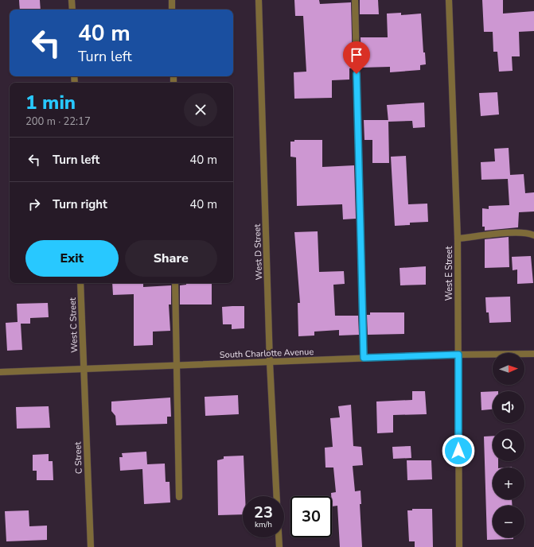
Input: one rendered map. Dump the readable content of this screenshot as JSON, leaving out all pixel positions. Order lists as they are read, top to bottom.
{
  "streets": {
    "street": [
      "West D Street",
      "West E Street",
      "West C Street",
      "South Charlotte Avenue",
      "C Street"
    ]
  },
  "crossings": [
    ["West D Street", "South Charlotte Avenue"],
    ["West E Street", "South Charlotte Avenue"],
    ["West C Street", "South Charlotte Avenue"],
    ["West C Street", "C Street"],
    ["South Charlotte Avenue", "C Street"]
  ],
  "north": "right",
  "page": {
    "turn": ["40 m", "Turn left"],
    "heading": ["1 min", "200 m · 22:17"],
    "list": [
      {
        "name": "Turn left",
        "value": "40 m"
      },
      {
        "name": "Turn right",
        "value": "40 m"
      }
    ],
    "buttons": ["Exit", "Share"],
    "map_buttons": ["+", "−"],
    "speed": "23 km/h",
    "limit": "30"
  }
}
